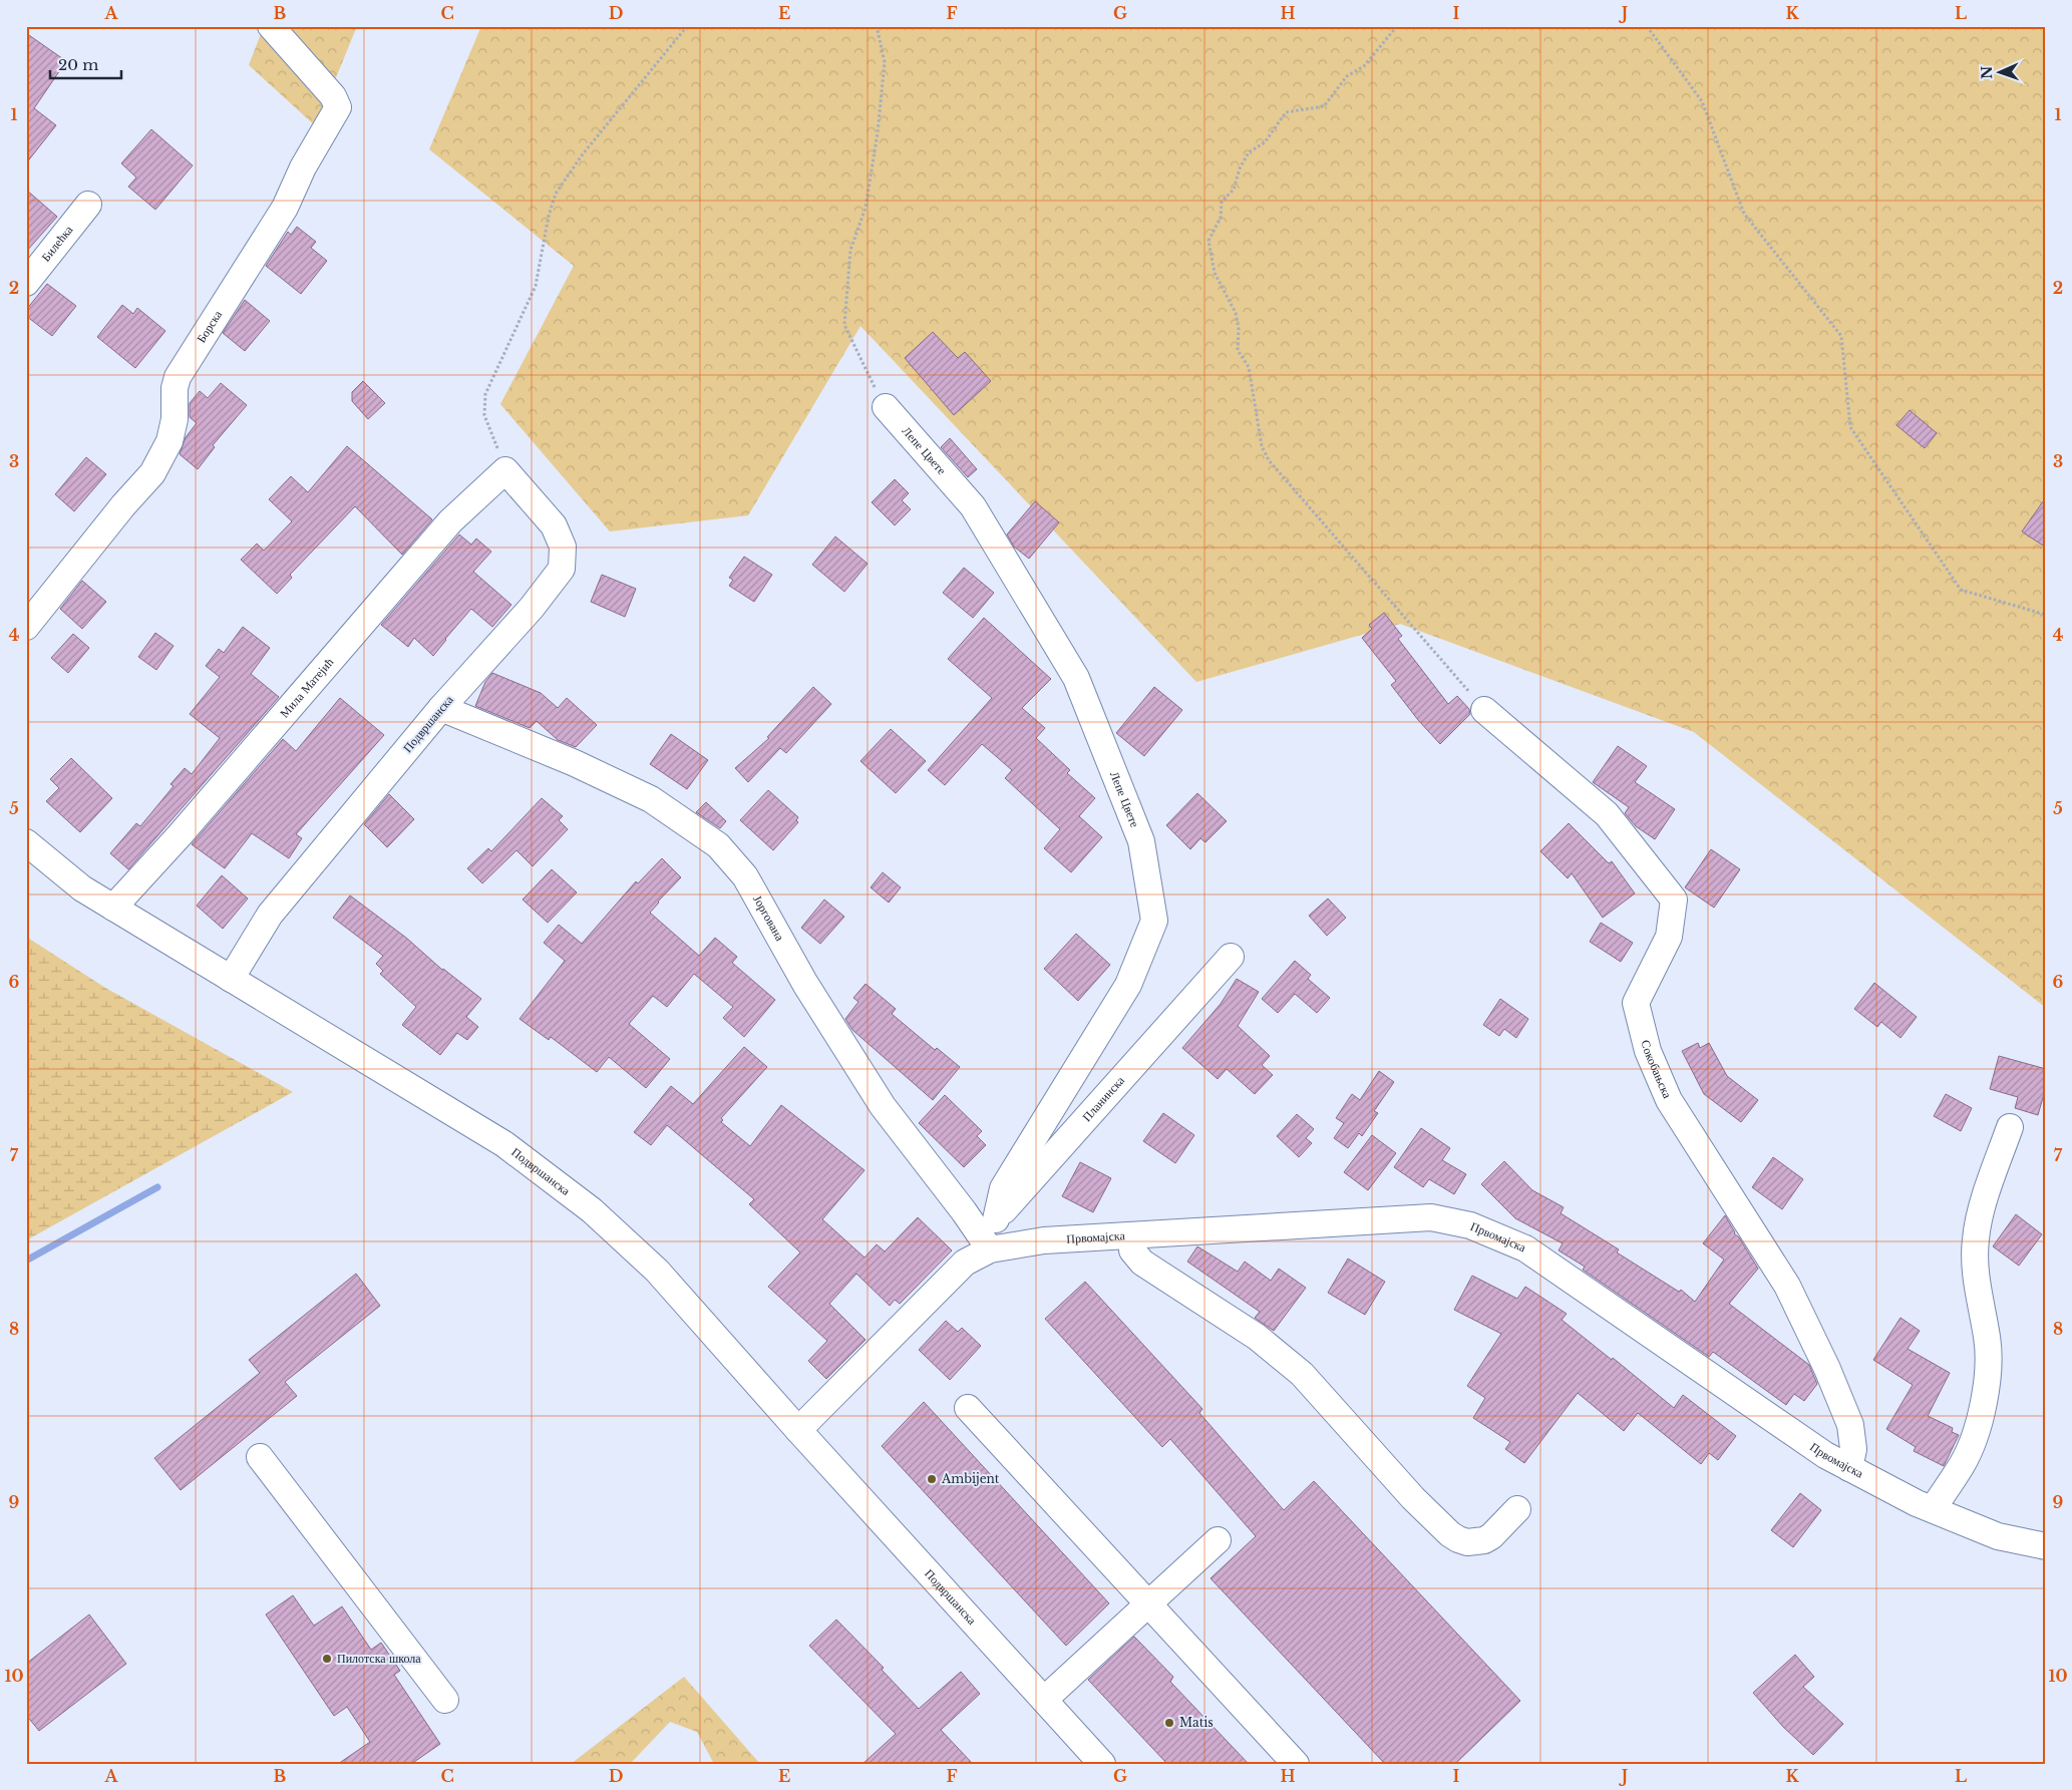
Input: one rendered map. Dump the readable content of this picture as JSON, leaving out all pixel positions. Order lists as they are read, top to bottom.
{
  "streets": {
    "street": [
      "Билећка",
      "Борска",
      "Лепе Цвете",
      "Мила Матејић",
      "Подвршанска",
      "Јоргована",
      "Сокобањска",
      "Планинска",
      "Првомајска"
    ]
  },
  "crossings": [
    ["Лепе Цвете", "Планинска"],
    ["Мила Матејић", "Подвршанска"],
    ["Подвршанска", "Јоргована"],
    ["Јоргована", "Првомајска"],
    ["Сокобањска", "Првомајска"]
  ],
  "places": ["Ambijent", "Пилотска школа", "Matis"],
  "scale_bar": "20 m",
  "north": "left",
  "grid": {
    "columns": [
      "A",
      "B",
      "C",
      "D",
      "E",
      "F",
      "G",
      "H",
      "I",
      "J",
      "K",
      "L"
    ],
    "rows": [
      "1",
      "2",
      "3",
      "4",
      "5",
      "6",
      "7",
      "8",
      "9",
      "10"
    ]
  }
}
